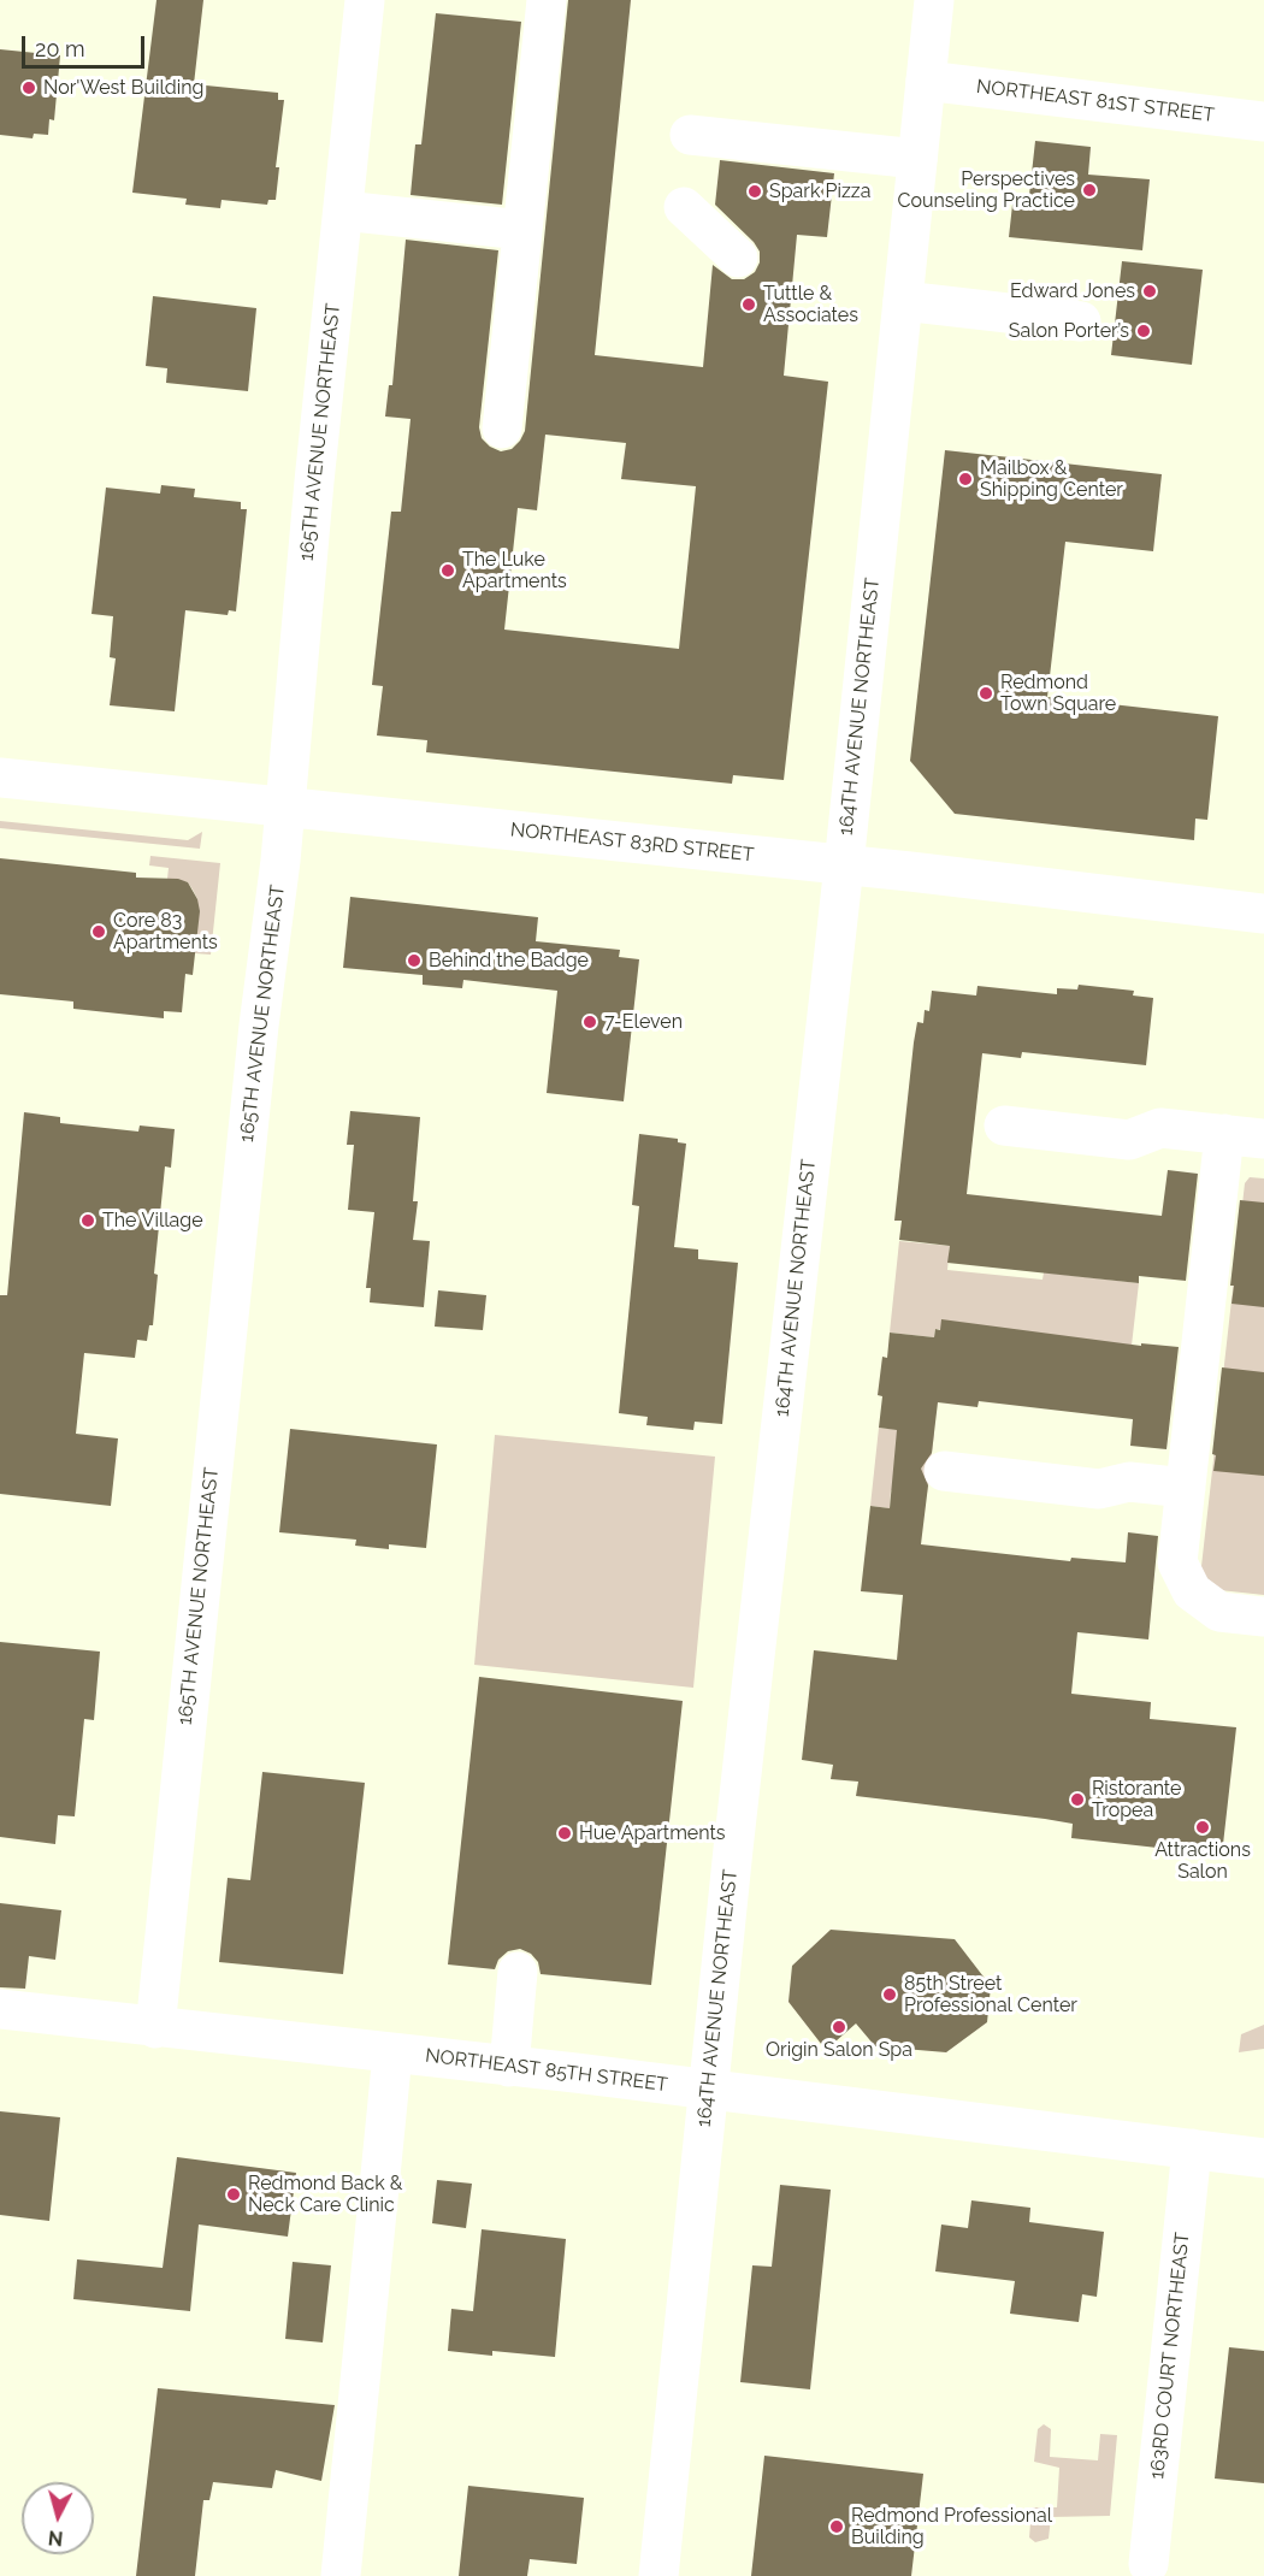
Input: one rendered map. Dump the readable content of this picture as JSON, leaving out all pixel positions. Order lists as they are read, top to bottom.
{
  "streets": {
    "street": [
      "NORTHEAST 81ST STREET",
      "165TH AVENUE NORTHEAST",
      "164TH AVENUE NORTHEAST",
      "NORTHEAST 83RD STREET",
      "NORTHEAST 85TH STREET",
      "163RD COURT NORTHEAST"
    ]
  },
  "crossings": [
    ["NORTHEAST 81ST STREET", "164TH AVENUE NORTHEAST"],
    ["165TH AVENUE NORTHEAST", "NORTHEAST 83RD STREET"],
    ["165TH AVENUE NORTHEAST", "NORTHEAST 85TH STREET"],
    ["164TH AVENUE NORTHEAST", "NORTHEAST 83RD STREET"],
    ["164TH AVENUE NORTHEAST", "NORTHEAST 85TH STREET"],
    ["NORTHEAST 85TH STREET", "163RD COURT NORTHEAST"]
  ],
  "places": [
    "Nor'West Building",
    "Perspectives Counseling Practice",
    "Spark Pizza",
    "Edward Jones",
    "Tuttle & Associates",
    "Salon Porter’s",
    "Mailbox & Shipping Center",
    "The Luke Apartments",
    "Redmond Town Square",
    "Core 83 Apartments",
    "Behind the Badge",
    "7-Eleven",
    "The Village",
    "Ristorante Tropea",
    "Attractions Salon",
    "Hue Apartments",
    "85th Street Professional Center",
    "Origin Salon Spa",
    "Redmond Back & Neck Care Clinic",
    "Redmond Professional Building"
  ],
  "scale_bar": "20 m",
  "north": "bottom"
}
